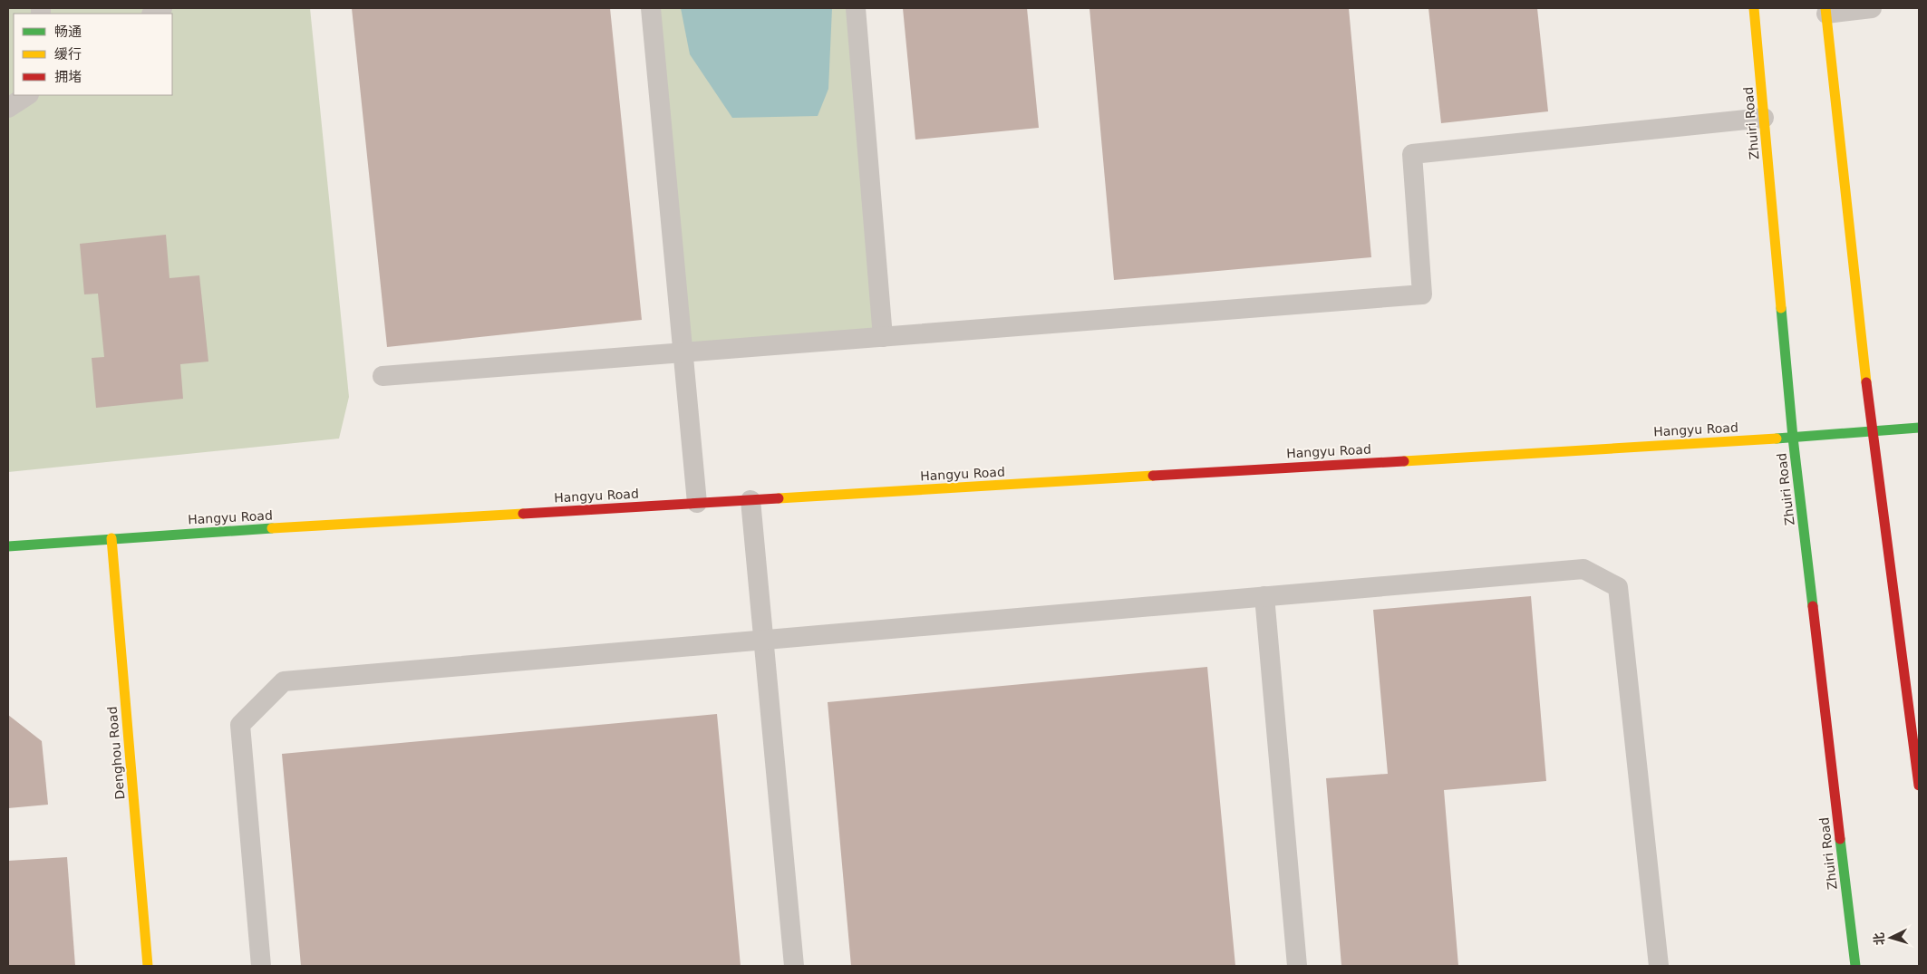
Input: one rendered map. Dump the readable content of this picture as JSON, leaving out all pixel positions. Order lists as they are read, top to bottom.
{
  "streets": {
    "street": ["Zhuiri Road", "Hangyu Road", "Denghou Road"]
  },
  "crossings": [
    ["Zhuiri Road", "Hangyu Road"],
    ["Hangyu Road", "Denghou Road"]
  ],
  "legend": ["畅通", "缓行", "拥堵"],
  "north": "left"
}
